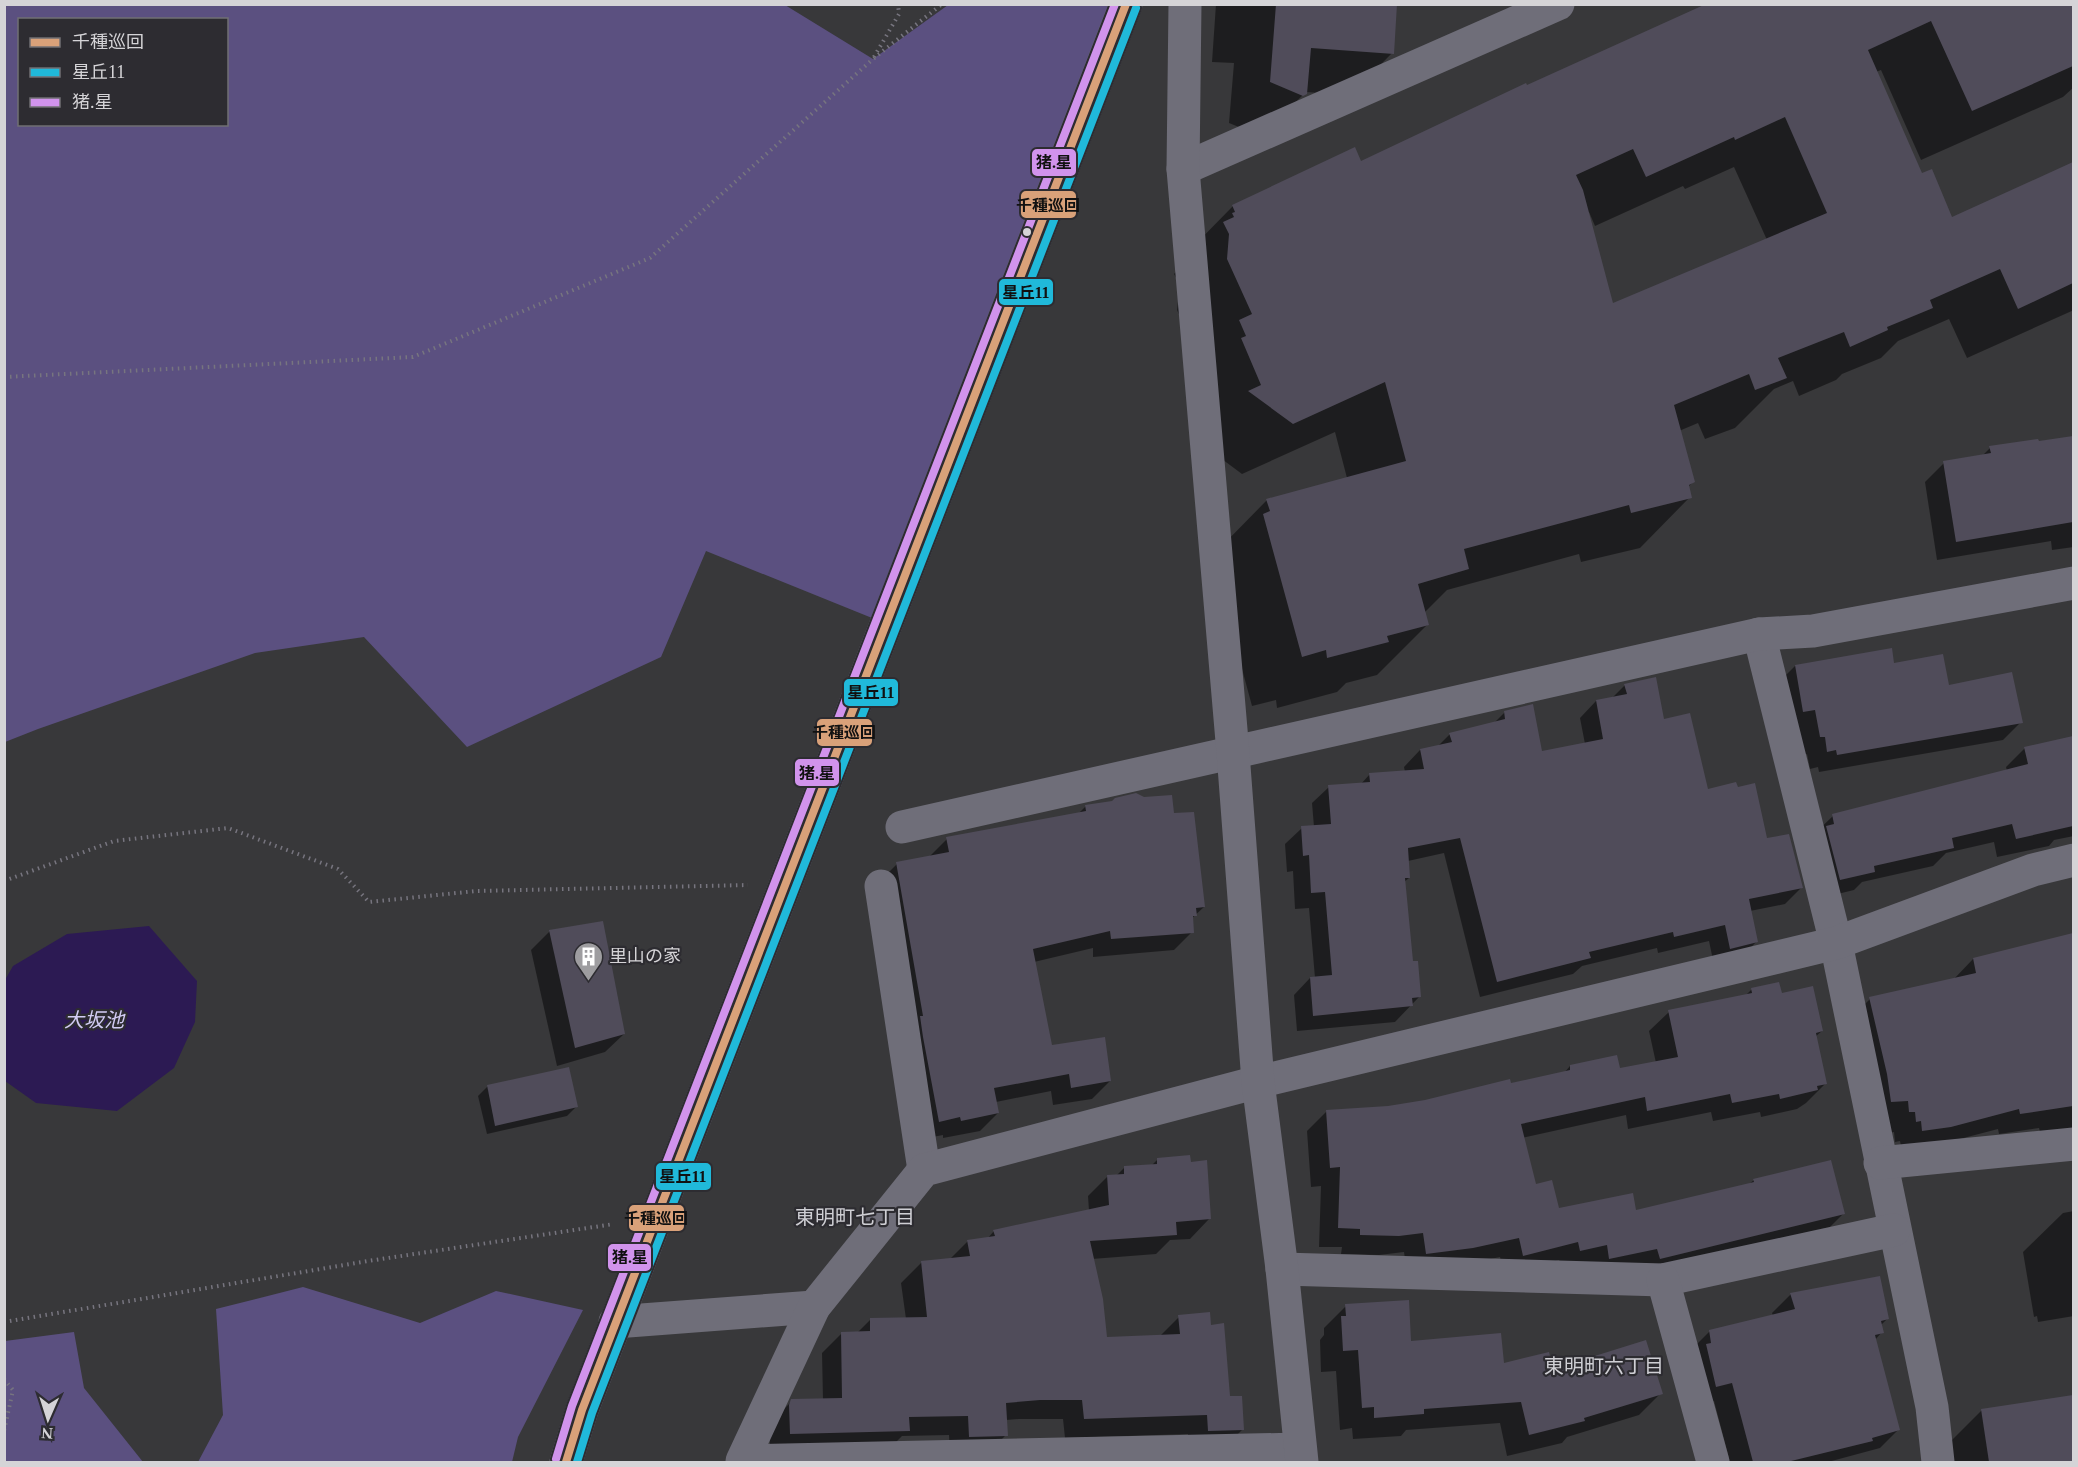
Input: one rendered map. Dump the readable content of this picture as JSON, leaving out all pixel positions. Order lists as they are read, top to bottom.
{
  "districts": ["東明町七丁目", "東明町六丁目"],
  "water": ["大坂池"],
  "places": {
    "building": ["里山の家"]
  },
  "lines": ["transit line 千種巡回", "transit line 猪.星", "transit line 星丘11"],
  "legend": ["千種巡回", "星丘11", "猪.星"],
  "north": "bottom"
}
